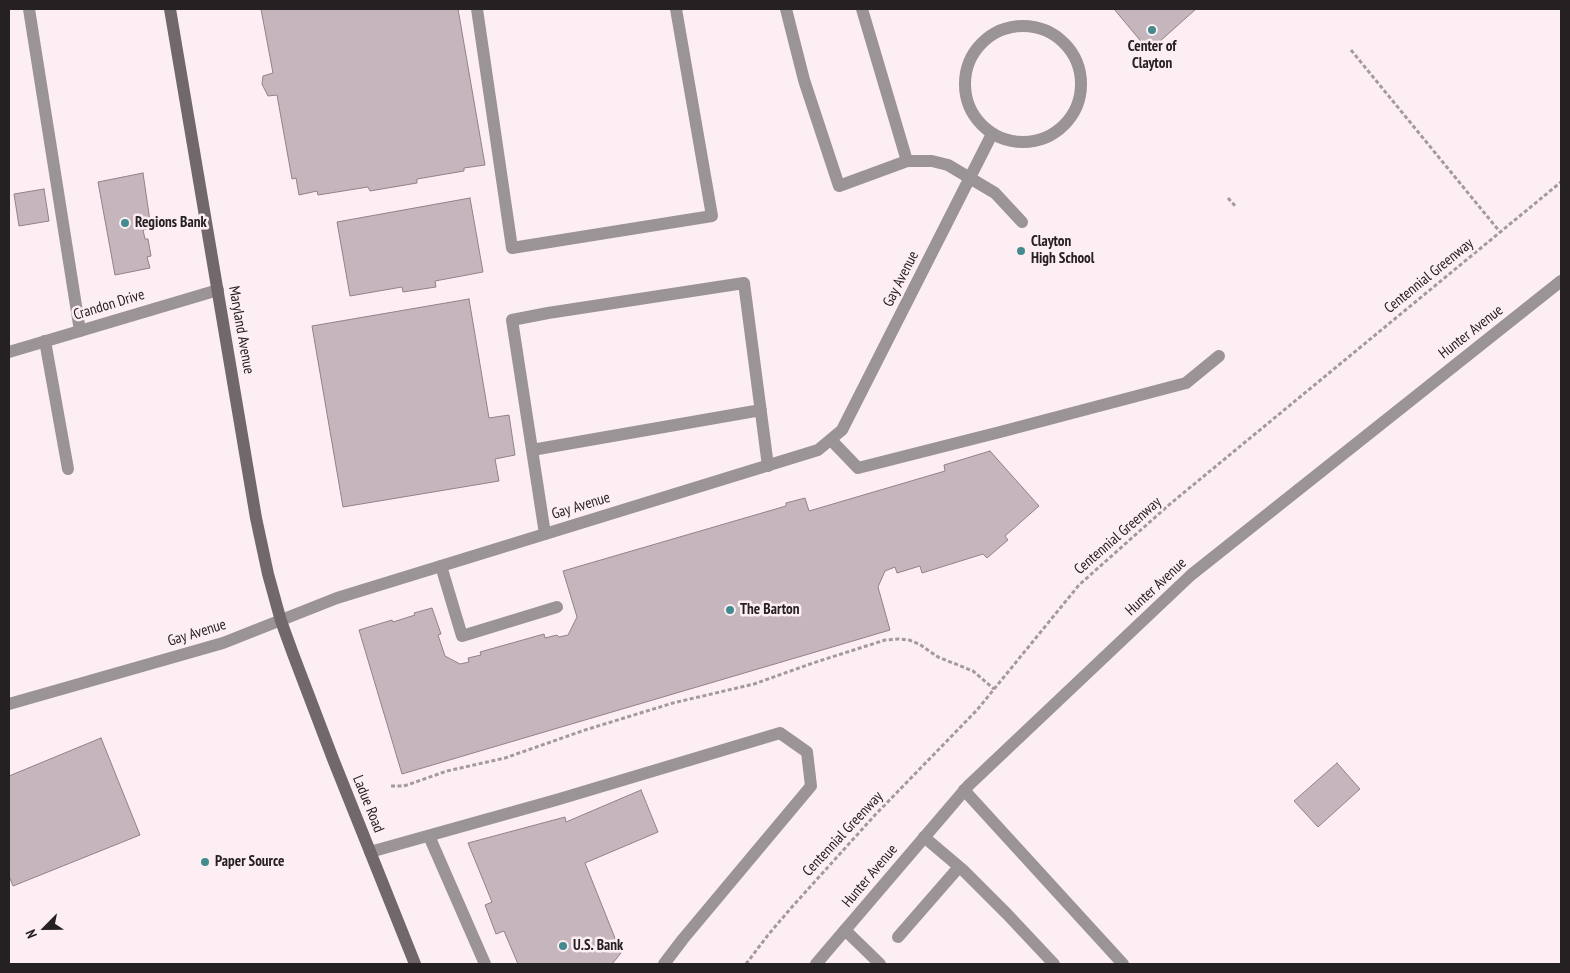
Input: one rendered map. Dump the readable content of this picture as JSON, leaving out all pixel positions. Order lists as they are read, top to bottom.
{
  "streets": {
    "main road": ["Maryland Avenue", "Ladue Road"],
    "street": ["Gay Avenue", "Crandon Drive", "Hunter Avenue"],
    "path": ["Centennial Greenway"]
  },
  "crossings": [
    ["Gay Avenue", "Maryland Avenue"],
    ["Crandon Drive", "Maryland Avenue"],
    ["Maryland Avenue", "Ladue Road"]
  ],
  "places": [
    "Center of Clayton",
    "Regions Bank",
    "Clayton High School",
    "The Barton",
    "Paper Source",
    "U.S. Bank"
  ],
  "north": "bottom left"
}
